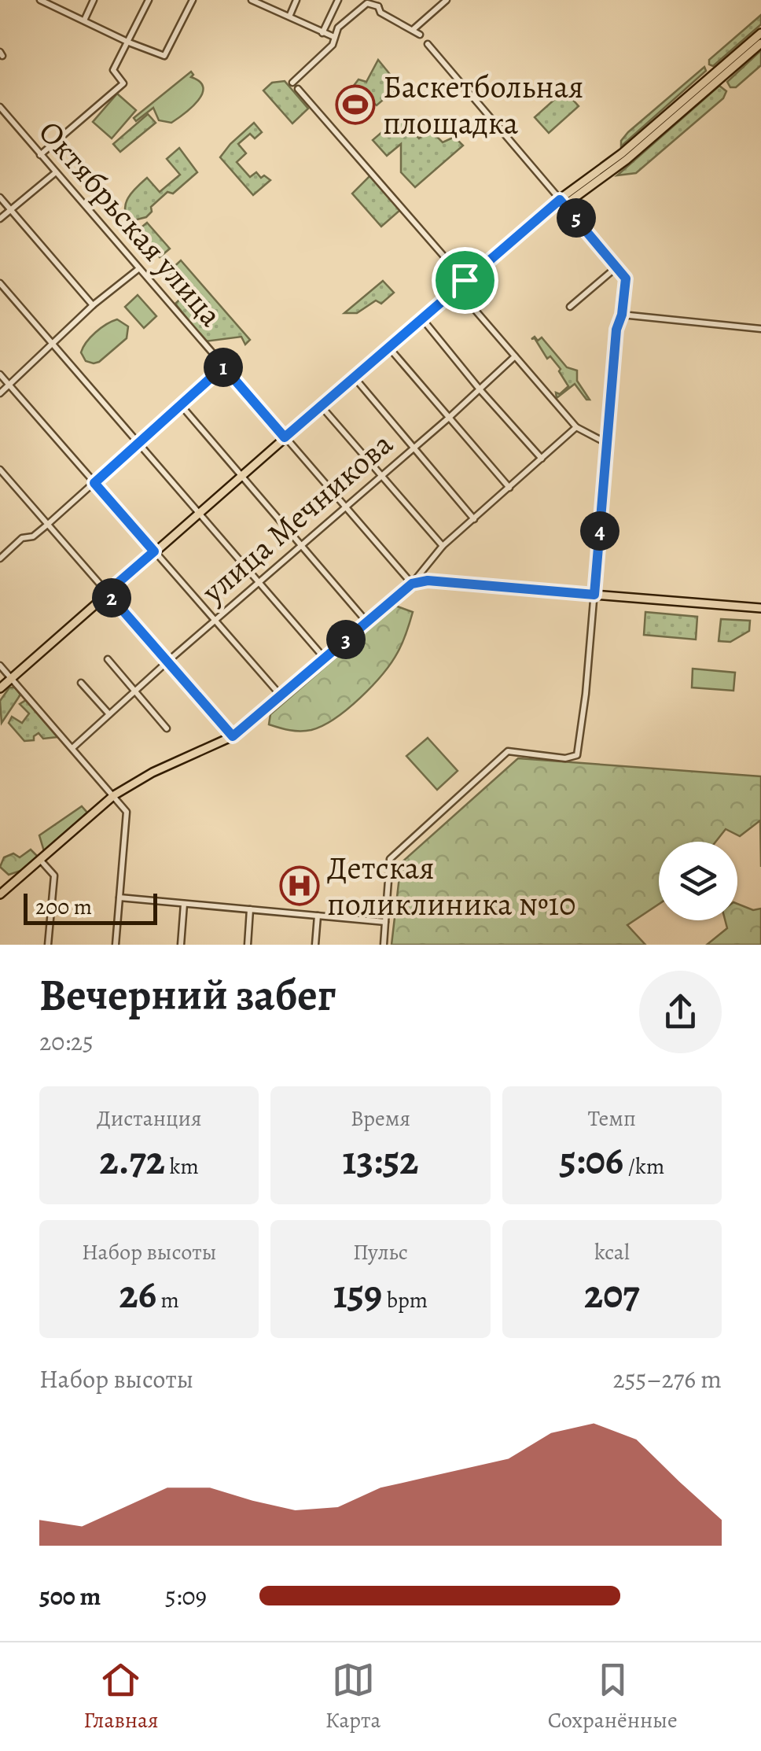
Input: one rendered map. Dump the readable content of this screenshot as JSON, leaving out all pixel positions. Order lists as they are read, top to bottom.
{
  "streets": {
    "street": ["Октябрьская улица", "улица Мечникова"]
  },
  "crossings": [
    ["Октябрьская улица", "улица Мечникова"]
  ],
  "places": {
    "sports": ["Баскетбольная площадка"],
    "hospital": ["Детская поликлиника №10"]
  },
  "scale_bar": "200 m",
  "page": {
    "pins": [
      "5",
      "1",
      "4",
      "2",
      "3"
    ],
    "scale": "200 m",
    "heading": ["Вечерний забег", "20:25"],
    "stats": [
      ["Дистанция", "2.72 km"],
      ["Время", "13:52"],
      ["Темп", "5:06 /km"],
      ["Набор высоты", "26 m"],
      ["Пульс", "159 bpm"],
      ["kcal", "207"]
    ],
    "chart": ["Набор высоты", "255–276 m"],
    "list": [
      {
        "name": "500 m",
        "note": "5:09"
      }
    ],
    "tabs": ["Главная", "Карта", "Сохранённые"]
  }
}
